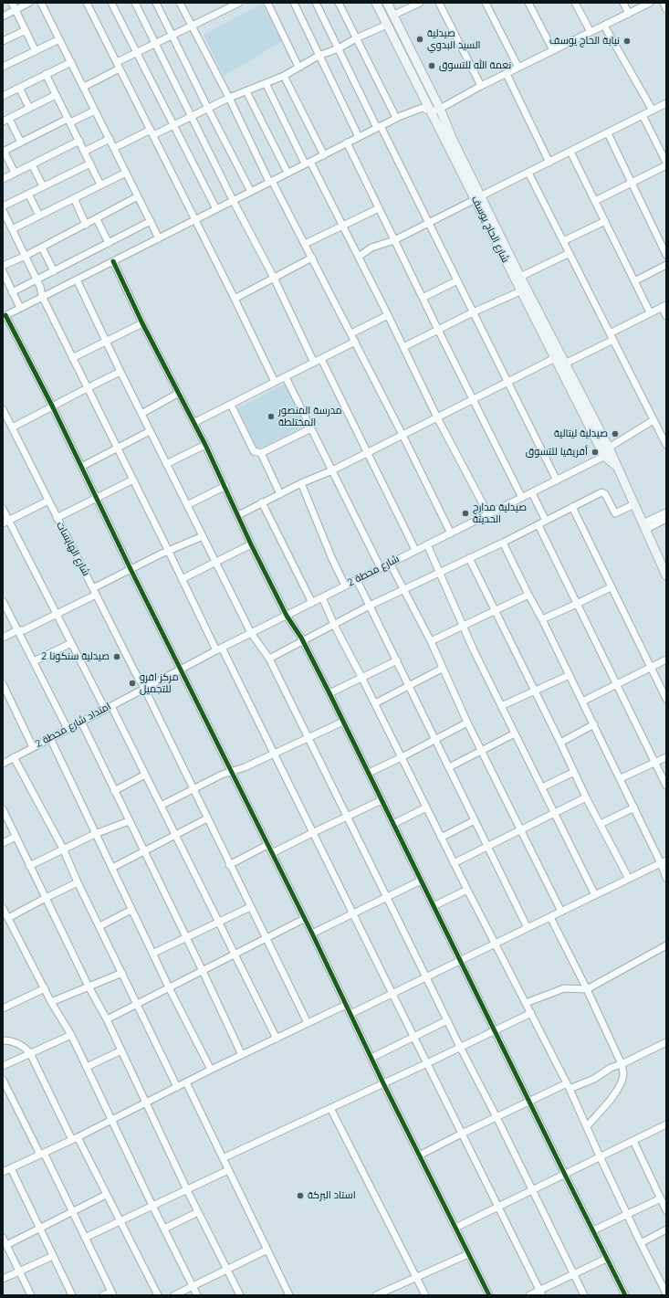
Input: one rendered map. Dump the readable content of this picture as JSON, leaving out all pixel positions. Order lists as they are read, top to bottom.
{
  "streets": {
    "main road": ["شارع الحاج يوسف"],
    "street": ["شارع الهايسات", "شارع محطة 2", "امتداد شارع محطة 2"]
  },
  "crossings": [
    ["شارع الحاج يوسف", "شارع محطة 2"],
    ["شارع الهايسات", "شارع محطة 2"],
    ["شارع الهايسات", "امتداد شارع محطة 2"],
    ["شارع محطة 2", "امتداد شارع محطة 2"]
  ],
  "places": [
    "صيدلية السيد البدوي",
    "نيابة الحاج يوسف",
    "نعمة الله للتسوق",
    "مدرسة المنصور المختلطة",
    "صيدلية ليتالية",
    "أفريقيا للتسوق",
    "صيدلية مدارج الحديثة",
    "صيدلية سنكونا 2",
    "مركز افرو للتجميل",
    "استاد البركة"
  ]
}
